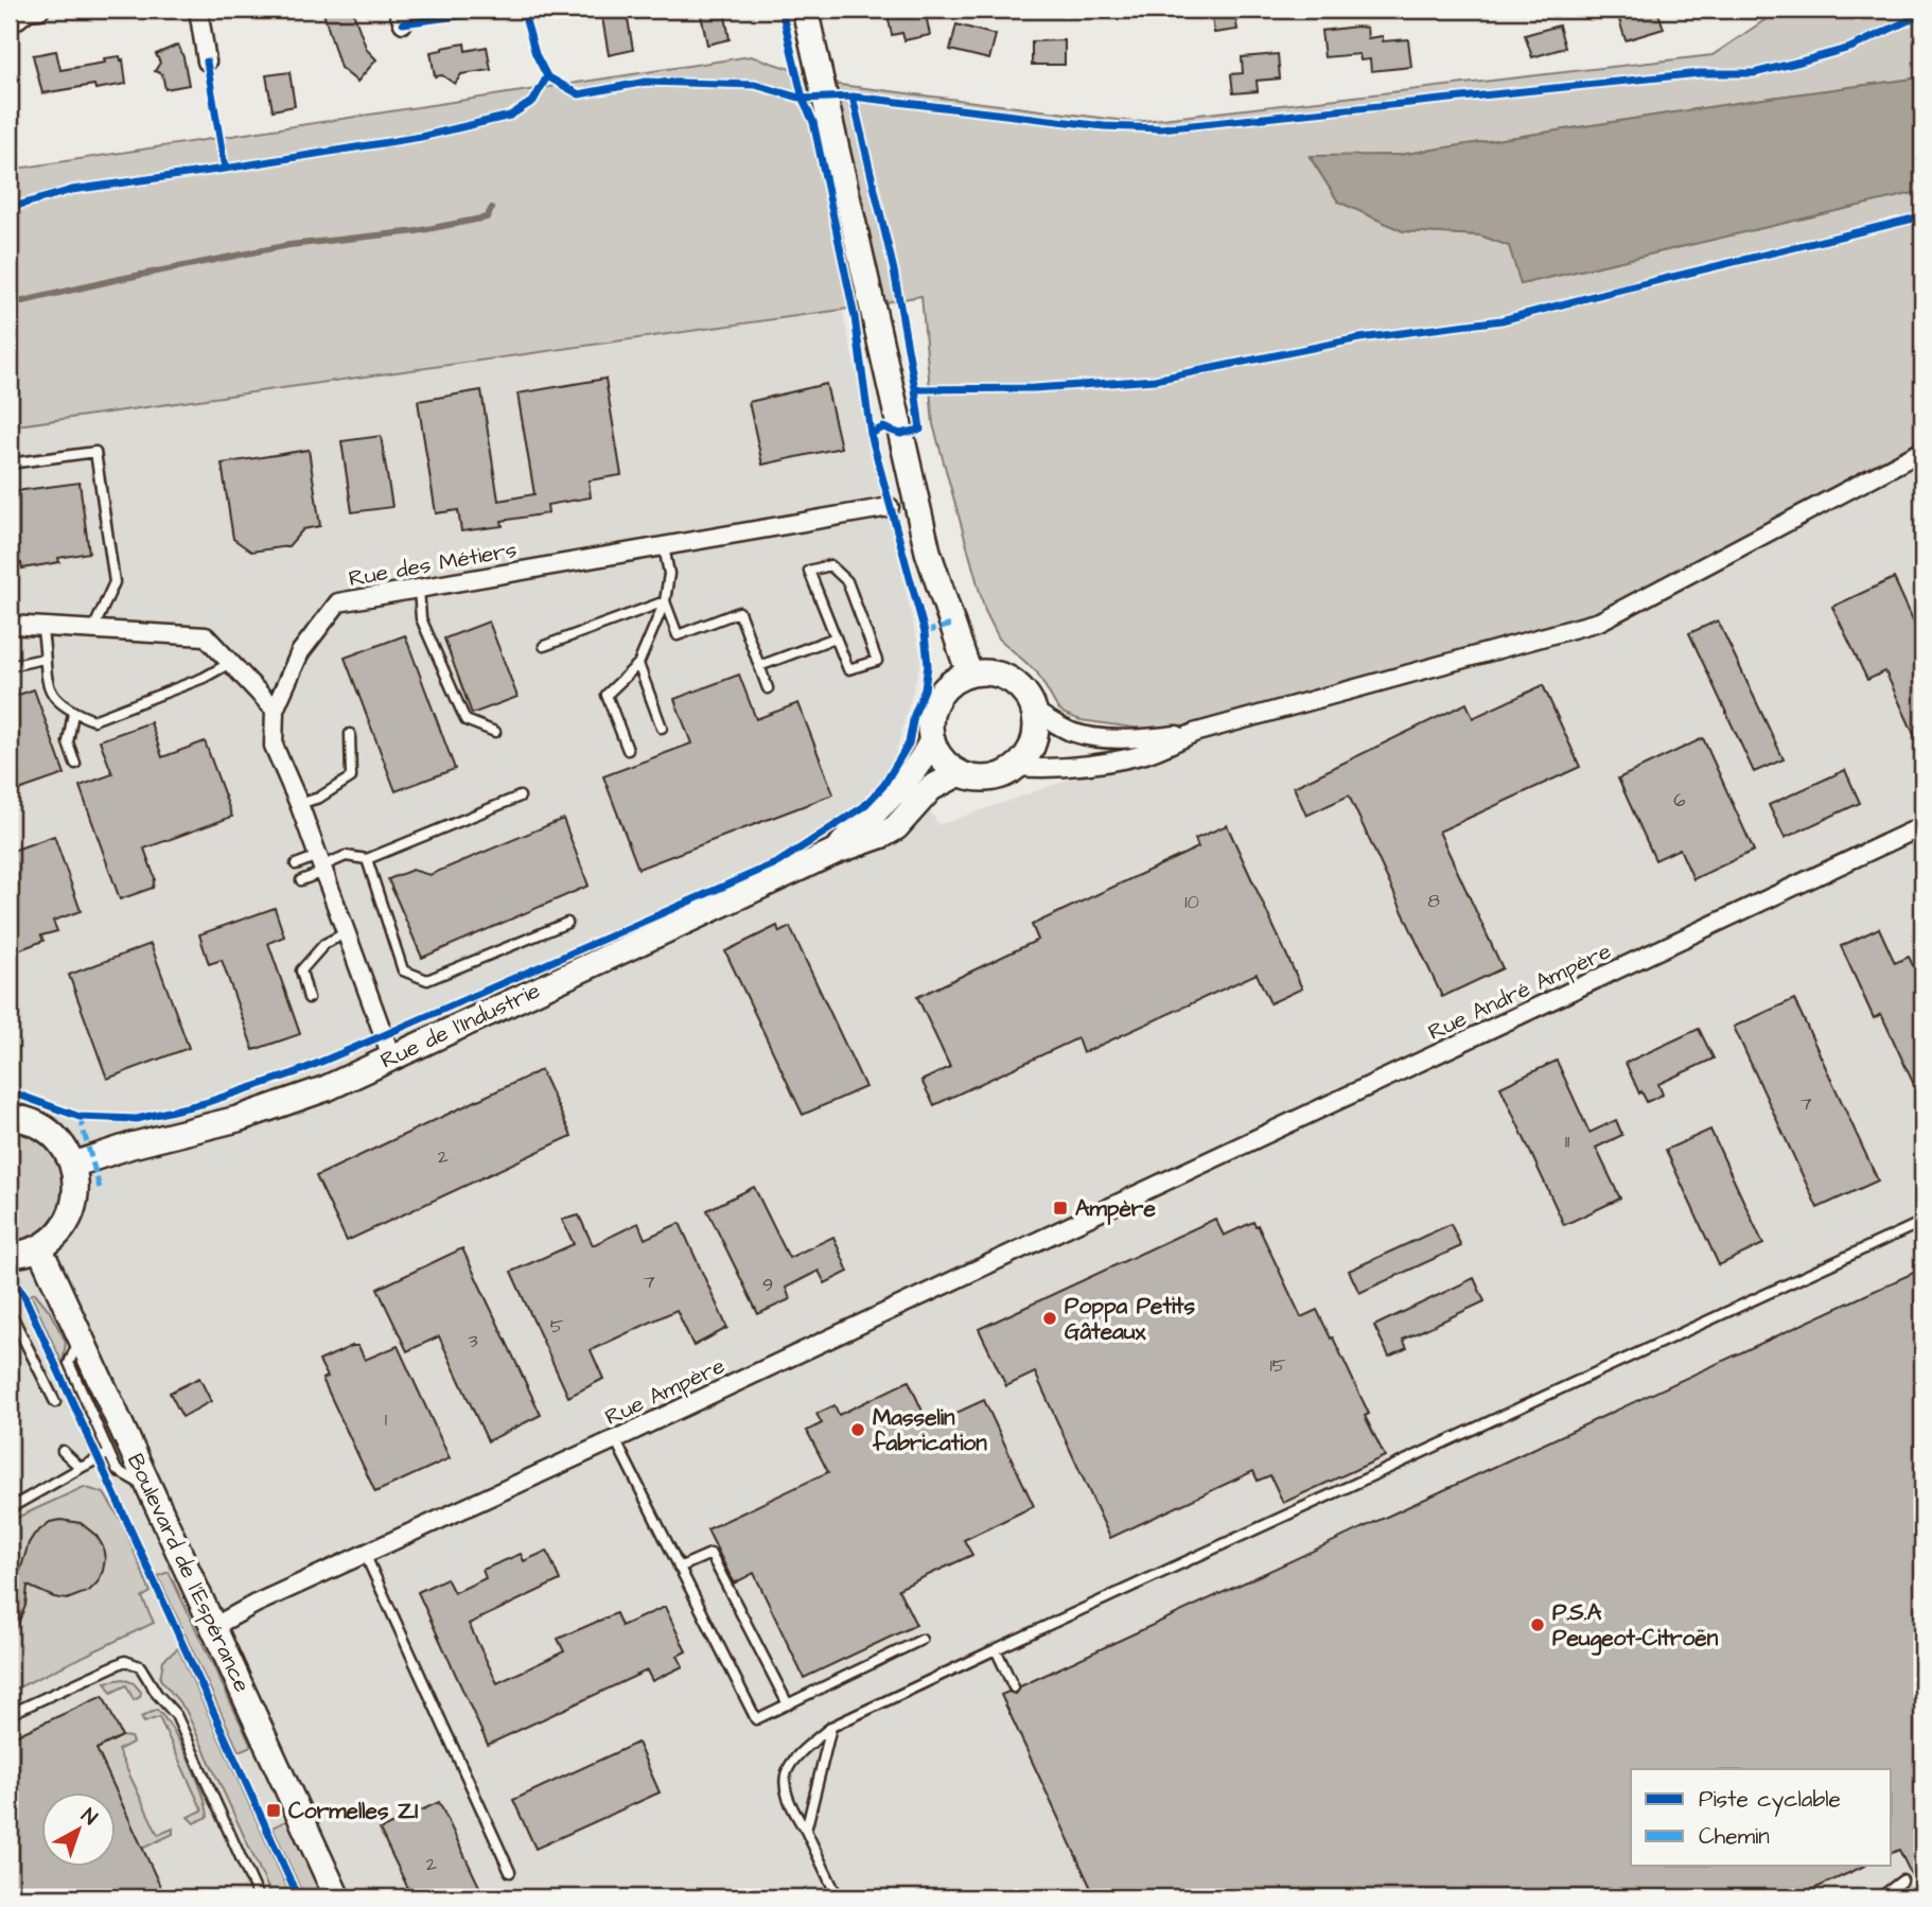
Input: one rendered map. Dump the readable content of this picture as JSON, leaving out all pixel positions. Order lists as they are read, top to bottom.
{
  "streets": {
    "street": [
      "Rue des Métiers",
      "Rue André Ampère",
      "Rue de l'Industrie",
      "Rue Ampère",
      "Boulevard de l'Espérance"
    ]
  },
  "crossings": [
    ["Rue des Métiers", "Rue de l'Industrie"],
    ["Rue André Ampère", "Rue Ampère"],
    ["Rue Ampère", "Boulevard de l'Espérance"]
  ],
  "places": {
    "transit": ["Ampère", "Cormelles ZI"],
    "other": ["Poppa Petits Gâteaux", "Masselin fabrication", "P.S.A Peugeot-Citroën"]
  },
  "house_numbers": [
    "6",
    "8",
    "10",
    "7",
    "11",
    "2",
    "7",
    "9",
    "5",
    "3",
    "15",
    "1",
    "2"
  ],
  "legend": ["Piste cyclable", "Chemin"],
  "north": "top right"
}
